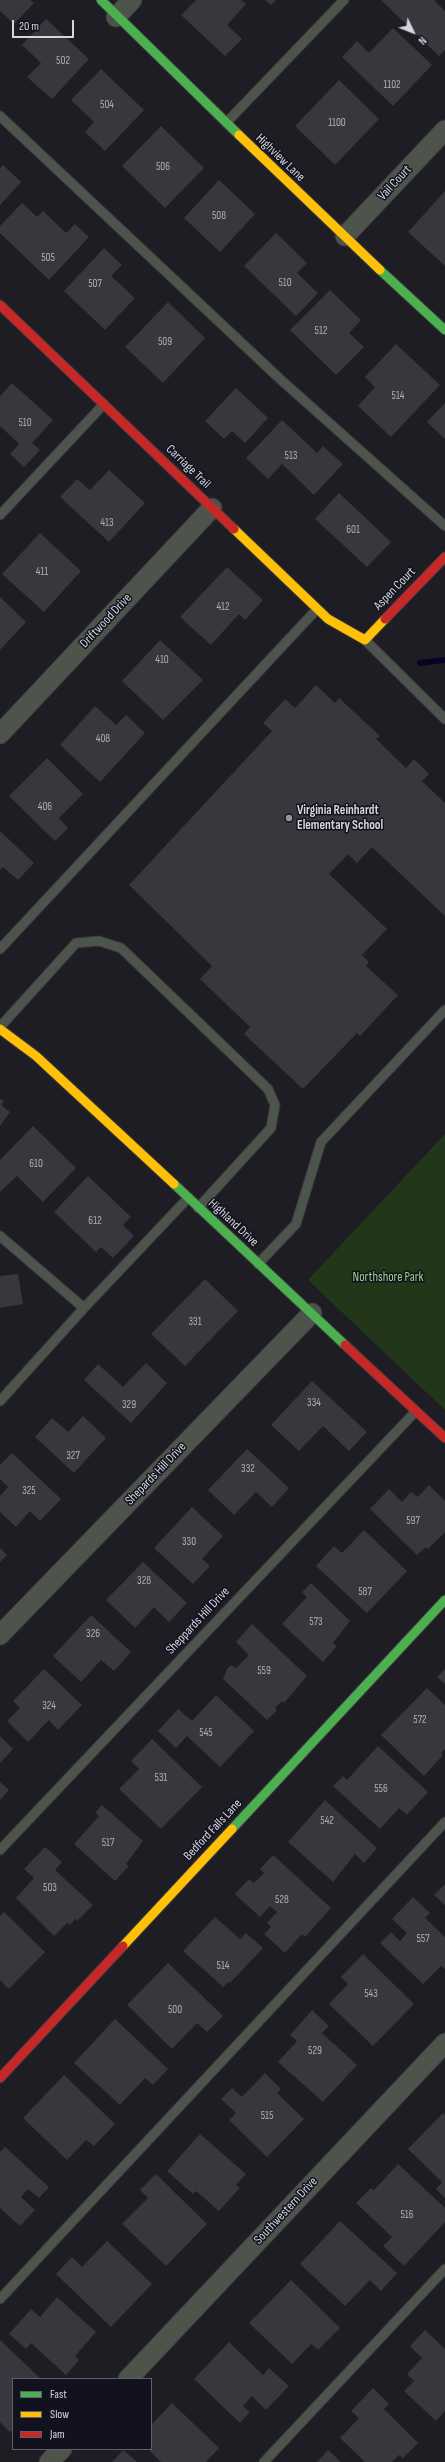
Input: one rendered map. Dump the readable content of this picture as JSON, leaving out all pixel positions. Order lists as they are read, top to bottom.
{
  "streets": {
    "street": [
      "Highview Lane",
      "Vail Court",
      "Carriage Trail",
      "Aspen Court",
      "Driftwood Drive",
      "Highland Drive",
      "Shepards Hill Drive",
      "Bedford Falls Lane",
      "Southwestern Drive"
    ],
    "lane": ["Sheppards Hill Drive"]
  },
  "crossings": [
    ["Highview Lane", "Vail Court"],
    ["Carriage Trail", "Aspen Court"],
    ["Carriage Trail", "Driftwood Drive"],
    ["Highland Drive", "Shepards Hill Drive"],
    ["Highland Drive", "Sheppards Hill Drive"]
  ],
  "parks": ["Northshore Park"],
  "places": ["Virginia Reinhardt Elementary School"],
  "house_numbers": [
    "502",
    "1102",
    "504",
    "1100",
    "506",
    "508",
    "505",
    "510",
    "507",
    "512",
    "509",
    "514",
    "510",
    "513",
    "413",
    "601",
    "411",
    "412",
    "410",
    "408",
    "406",
    "610",
    "612",
    "331",
    "334",
    "329",
    "327",
    "332",
    "325",
    "597",
    "330",
    "328",
    "587",
    "573",
    "326",
    "559",
    "324",
    "572",
    "545",
    "531",
    "556",
    "542",
    "517",
    "503",
    "528",
    "557",
    "514",
    "543",
    "500",
    "529",
    "515",
    "516"
  ],
  "legend": ["Fast", "Slow", "Jam"],
  "scale_bar": "20 m",
  "north": "bottom right"
}
